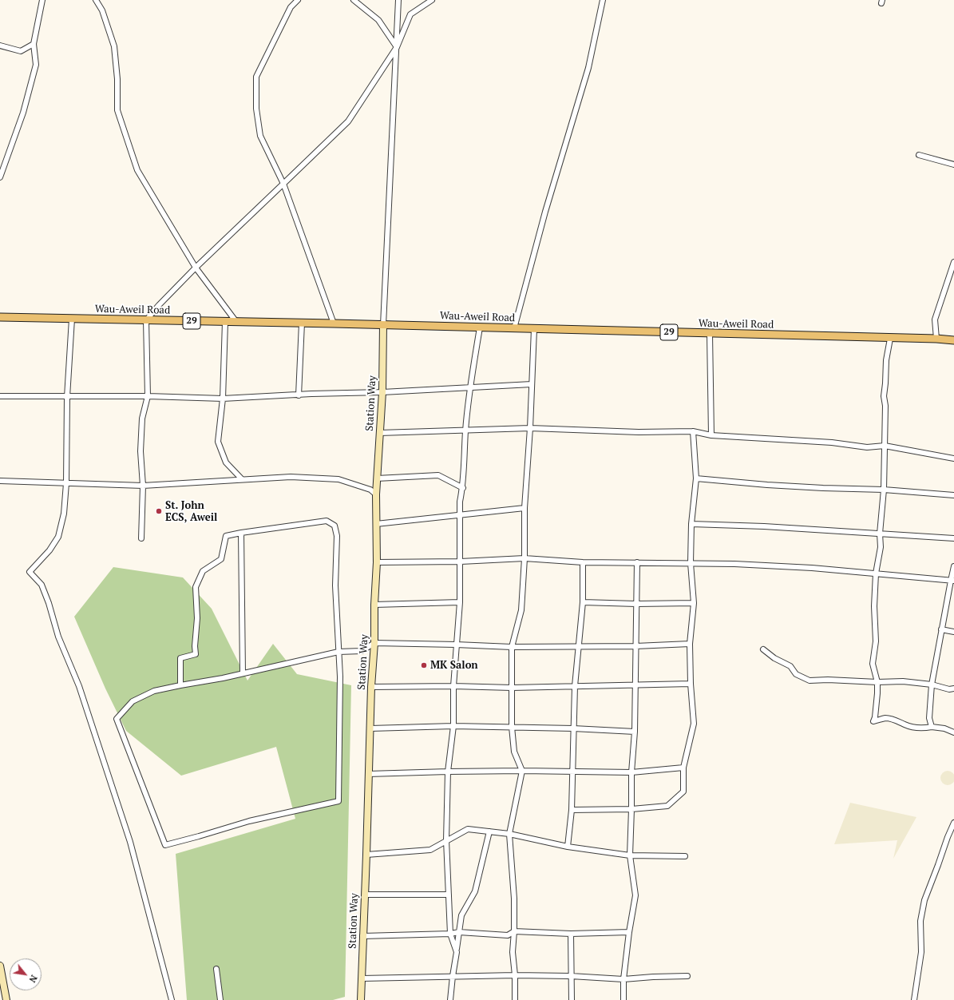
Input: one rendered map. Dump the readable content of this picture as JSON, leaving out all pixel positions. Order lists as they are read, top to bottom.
{
  "streets": {
    "main road": ["Wau-Aweil Road", "29", "Station Way"]
  },
  "crossings": [
    ["Wau-Aweil Road", "Station Way"]
  ],
  "places": ["St. John ECS, Aweil", "MK Salon"],
  "north": "bottom right"
}
